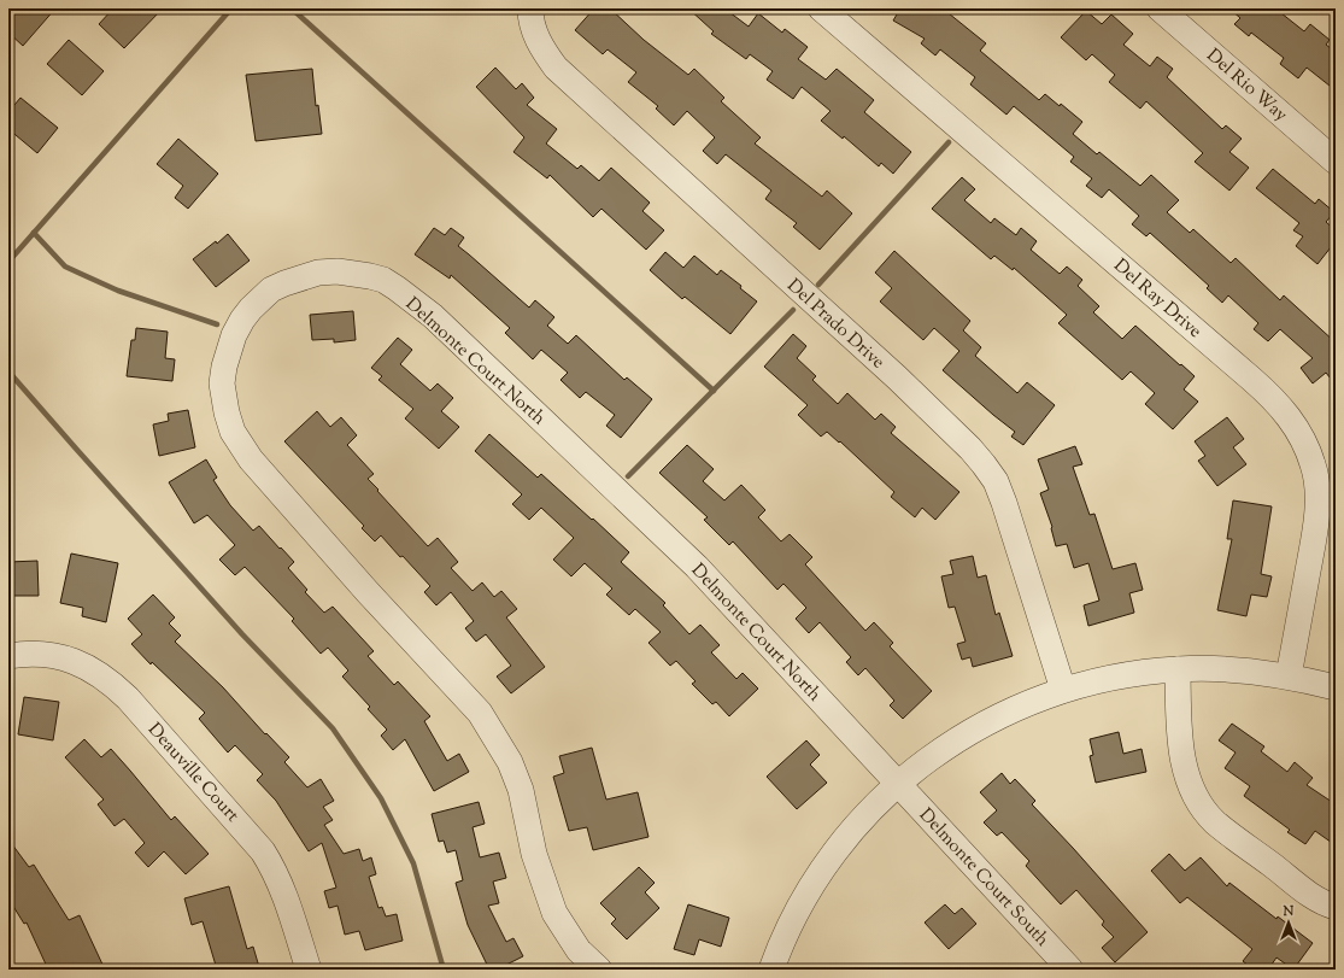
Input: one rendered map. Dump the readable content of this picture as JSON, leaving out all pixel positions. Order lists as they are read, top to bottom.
{
  "streets": {
    "street": [
      "Del Rio Way",
      "Del Ray Drive",
      "Del Prado Drive",
      "Delmonte Court North",
      "Deauville Court",
      "Delmonte Court South"
    ]
  },
  "crossings": [
    ["Delmonte Court North", "Delmonte Court South"]
  ],
  "north": "top"
}
